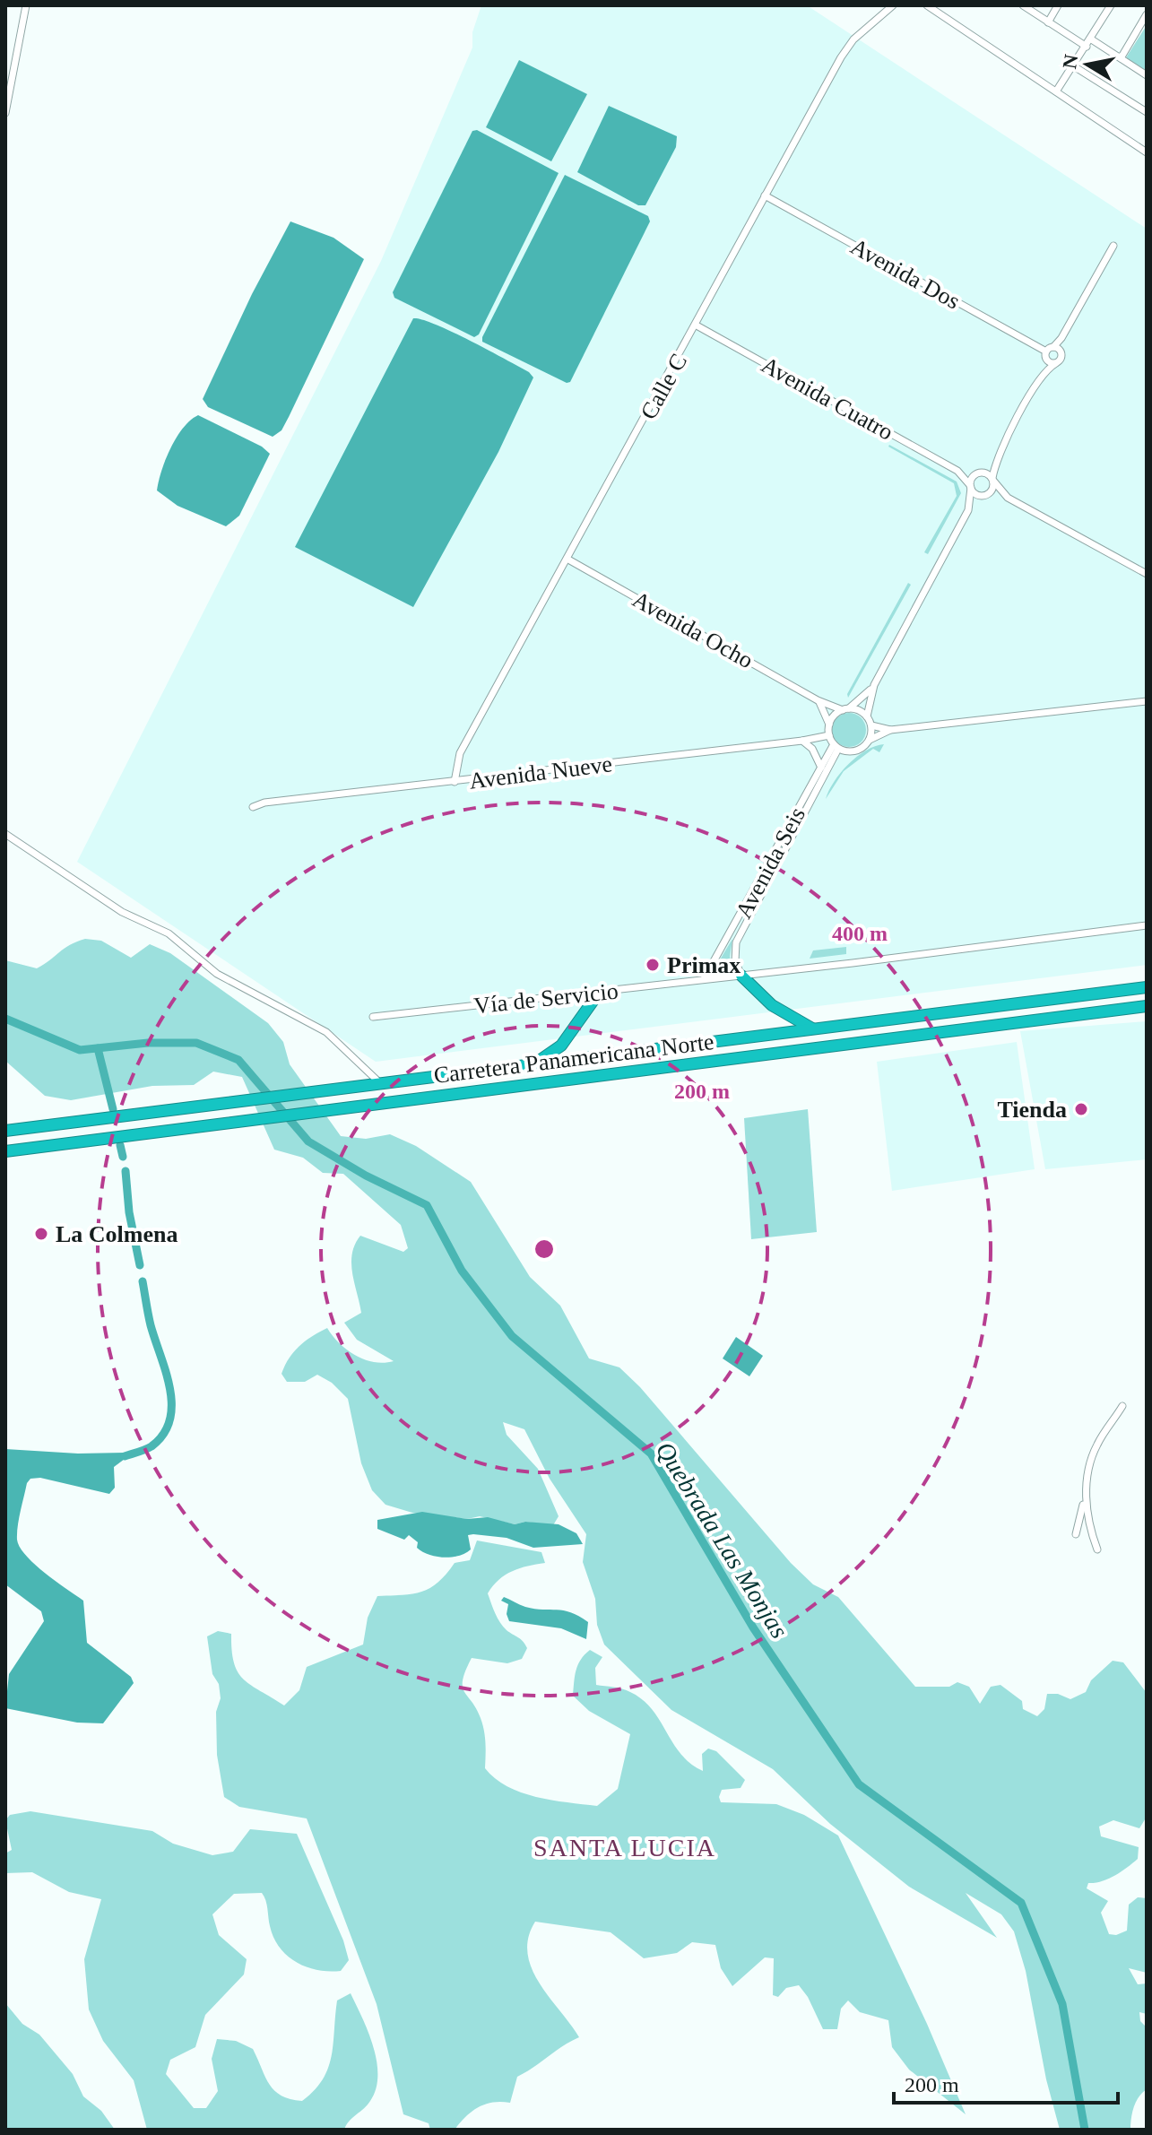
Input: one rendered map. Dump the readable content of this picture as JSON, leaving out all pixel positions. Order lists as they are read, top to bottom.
{
  "streets": {
    "highway": ["Carretera Panamericana Norte"],
    "street": [
      "Avenida Dos",
      "Calle C",
      "Avenida Cuatro",
      "Avenida Ocho",
      "Avenida Nueve",
      "Avenida Seis",
      "Vía de Servicio"
    ]
  },
  "crossings": [
    ["Avenida Dos", "Calle C"],
    ["Calle C", "Avenida Cuatro"],
    ["Calle C", "Avenida Ocho"],
    ["Calle C", "Avenida Nueve"],
    ["Avenida Ocho", "Avenida Nueve"],
    ["Avenida Ocho", "Avenida Seis"],
    ["Avenida Nueve", "Avenida Seis"],
    ["Avenida Seis", "Vía de Servicio"]
  ],
  "districts": ["SANTA LUCIA"],
  "water": ["Quebrada Las Monjas"],
  "places": ["Primax", "Tienda", "La Colmena"],
  "scale_bar": "200 m",
  "north": "left",
  "rings": ["400 m", "200 m"]
}
